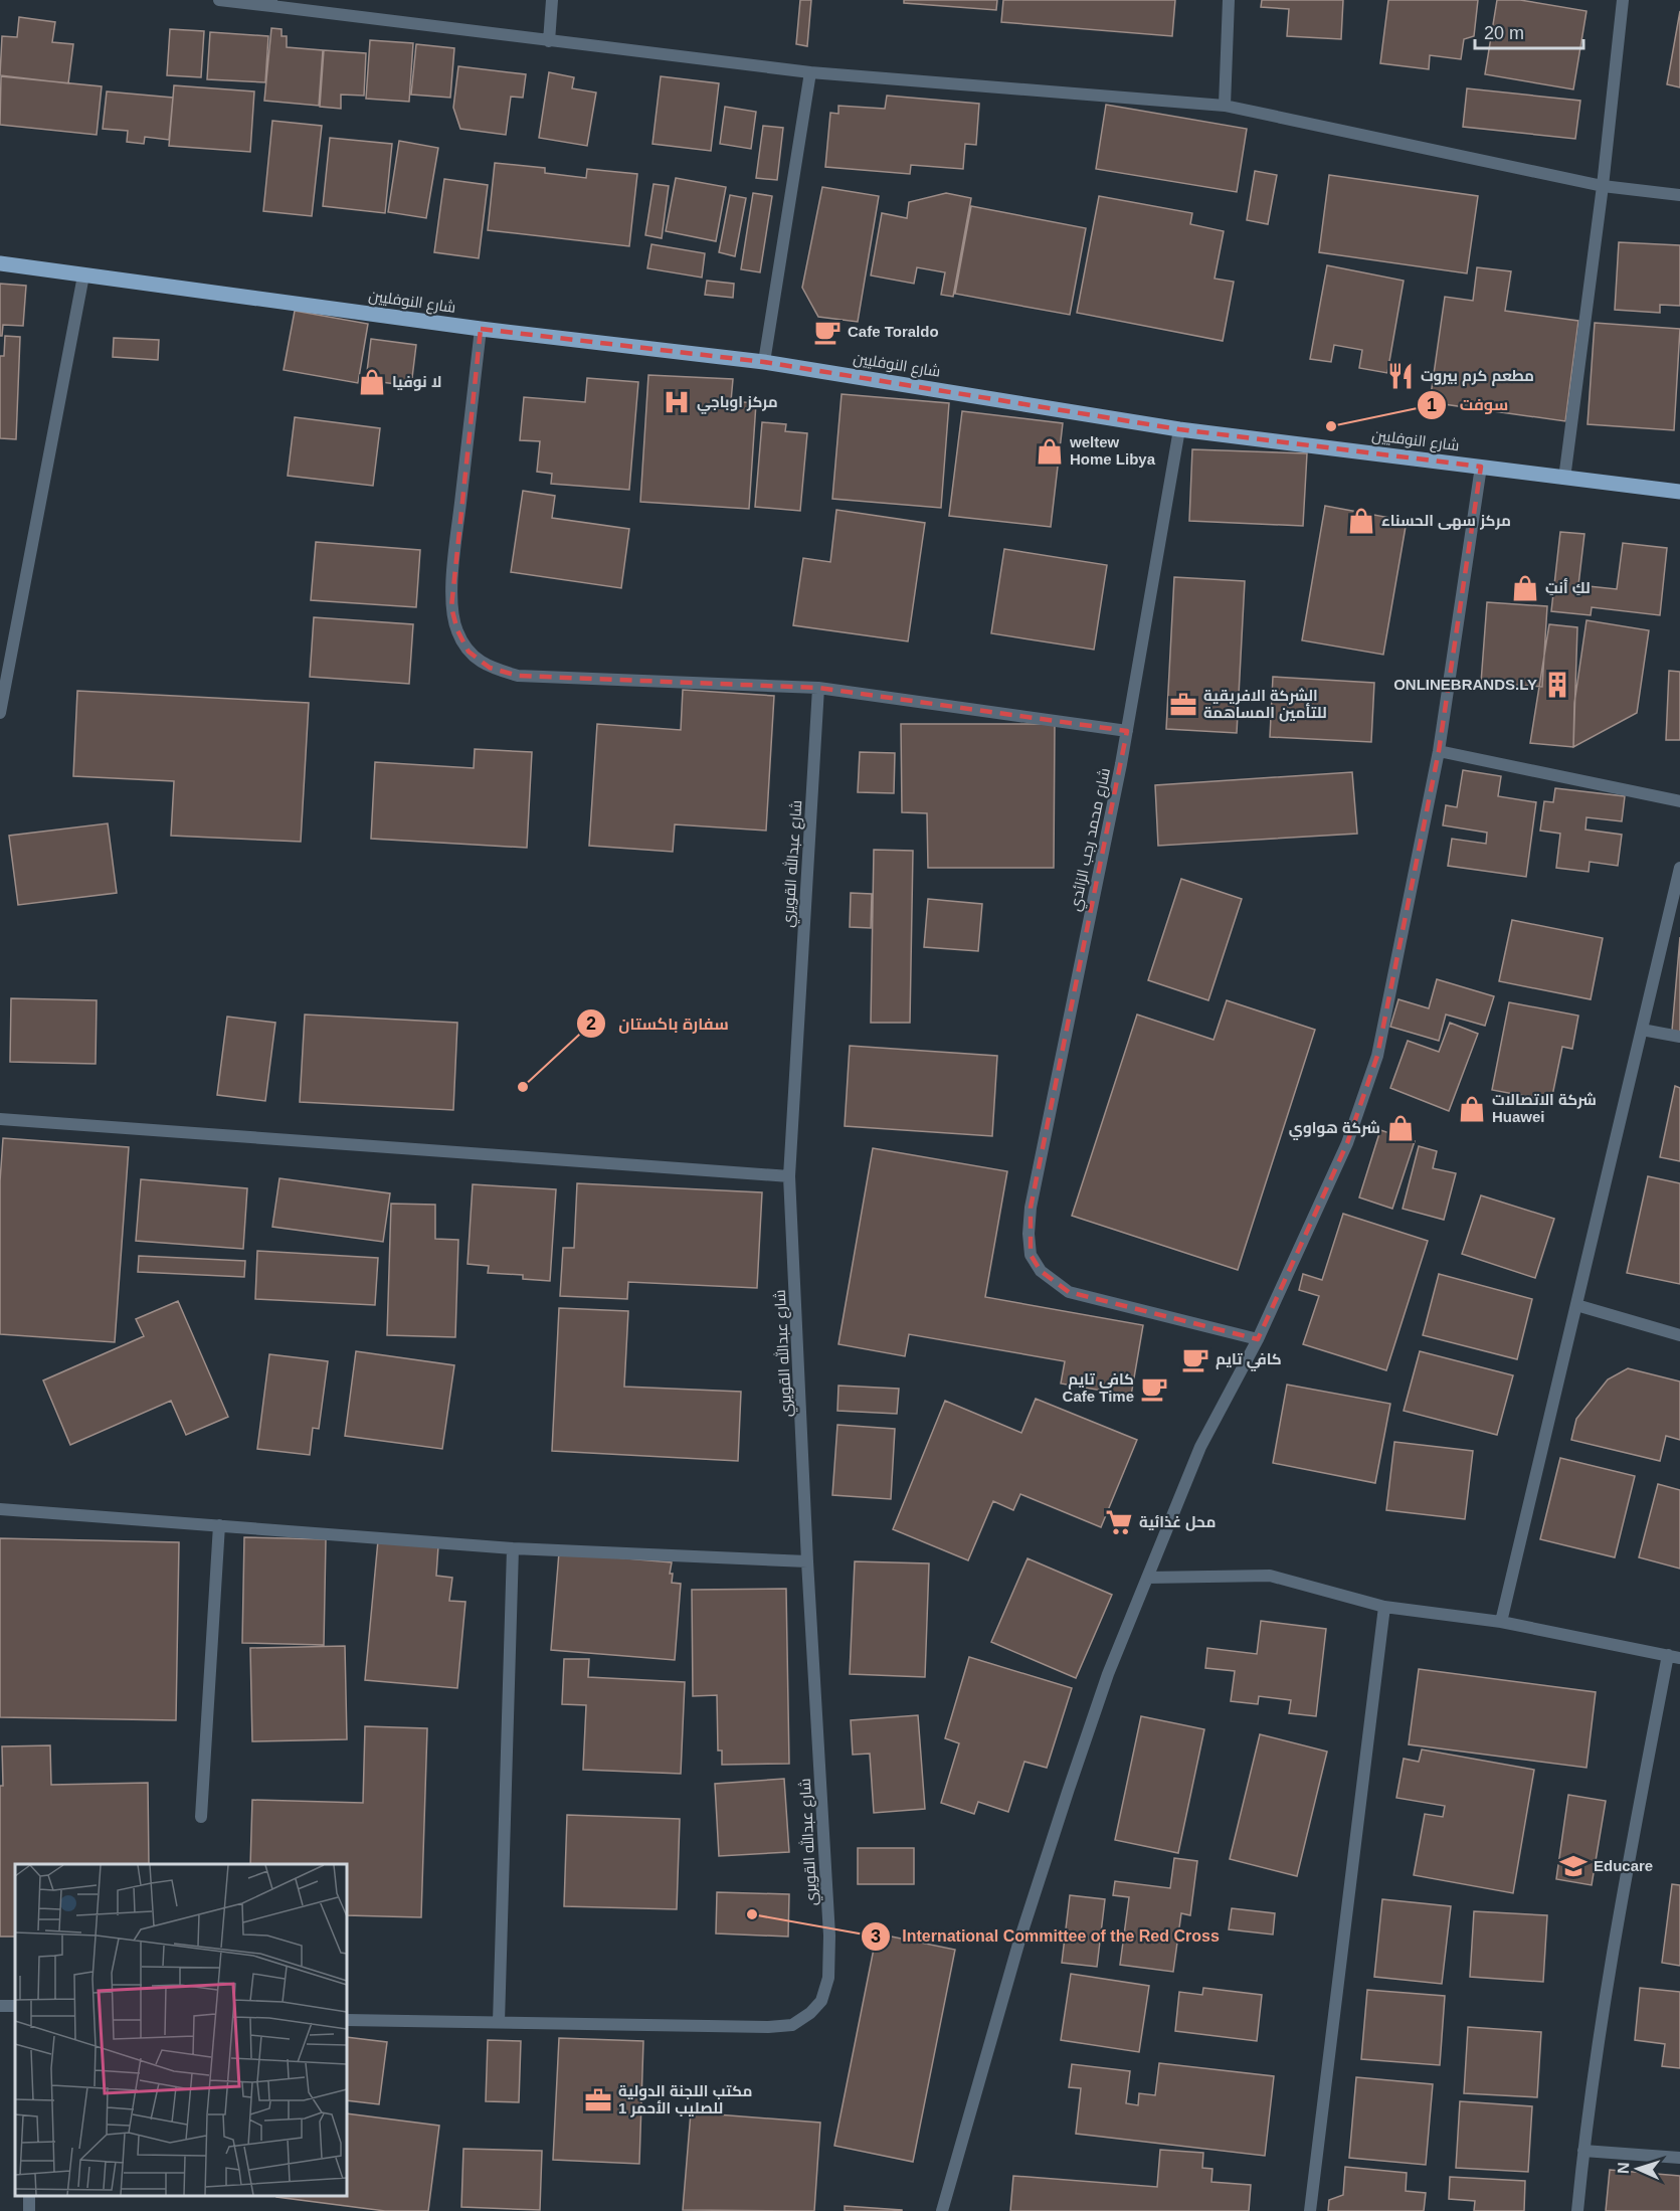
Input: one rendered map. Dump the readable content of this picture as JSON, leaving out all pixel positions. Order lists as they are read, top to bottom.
{
  "streets": {
    "main road": ["شارع النوفليين"],
    "street": ["شارع محمد رجب الزائدي", "شارع عبدالله القويري"]
  },
  "crossings": [
    ["شارع النوفليين", "شارع محمد رجب الزائدي"]
  ],
  "places": {
    "cafe": ["Cafe Toraldo", "كافي تايم", "كافي تايم Cafe Time"],
    "restaurant": ["مطعم كرم بيروت"],
    "shop": [
      "لا نوفيا",
      "weltew Home Libya",
      "مركز سهى الحسناء",
      "لكِ أنتِ",
      "شركة الاتصالات Huawei",
      "شركة هواوي"
    ],
    "hospital": ["مركز اوباجي"],
    "other": ["سوفت", "سفارة باكستان", "International Committee of the Red Cross"],
    "building": ["ONLINEBRANDS.LY"],
    "office": ["الشركة الافريقية للتأمين المساهمة", "مكتب اللجنة الدولية للصليب الأحمر 1"],
    "supermarket": ["محل غذائية"],
    "school or university": ["Educare"]
  },
  "scale_bar": "20 m",
  "north": "left"
}
